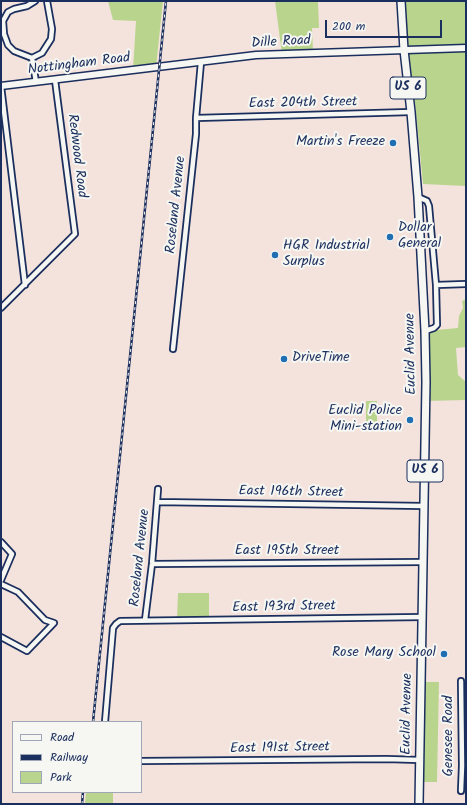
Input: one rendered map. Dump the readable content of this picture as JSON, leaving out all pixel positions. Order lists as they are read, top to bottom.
{
  "streets": {
    "main road": ["US 6", "Euclid Avenue"],
    "street": [
      "Dille Road",
      "Nottingham Road",
      "East 204th Street",
      "Redwood Road",
      "Roseland Avenue",
      "East 196th Street",
      "East 195th Street",
      "East 193rd Street",
      "Genesee Road",
      "East 191st Street"
    ]
  },
  "crossings": [
    ["Dille Road", "Nottingham Road"],
    ["Dille Road", "Roseland Avenue"],
    ["Dille Road", "Euclid Avenue"],
    ["Nottingham Road", "Redwood Road"],
    ["East 204th Street", "Roseland Avenue"],
    ["East 204th Street", "Euclid Avenue"],
    ["Roseland Avenue", "East 196th Street"],
    ["Roseland Avenue", "East 195th Street"],
    ["Roseland Avenue", "East 193rd Street"],
    ["Euclid Avenue", "East 196th Street"],
    ["Euclid Avenue", "East 195th Street"],
    ["Euclid Avenue", "East 193rd Street"],
    ["Euclid Avenue", "East 191st Street"]
  ],
  "places": [
    "Martin's Freeze",
    "Dollar General",
    "HGR Industrial Surplus",
    "DriveTime",
    "Euclid Police Mini-station",
    "Rose Mary School"
  ],
  "legend": ["Road", "Railway", "Park"],
  "scale_bar": "200 m"
}
